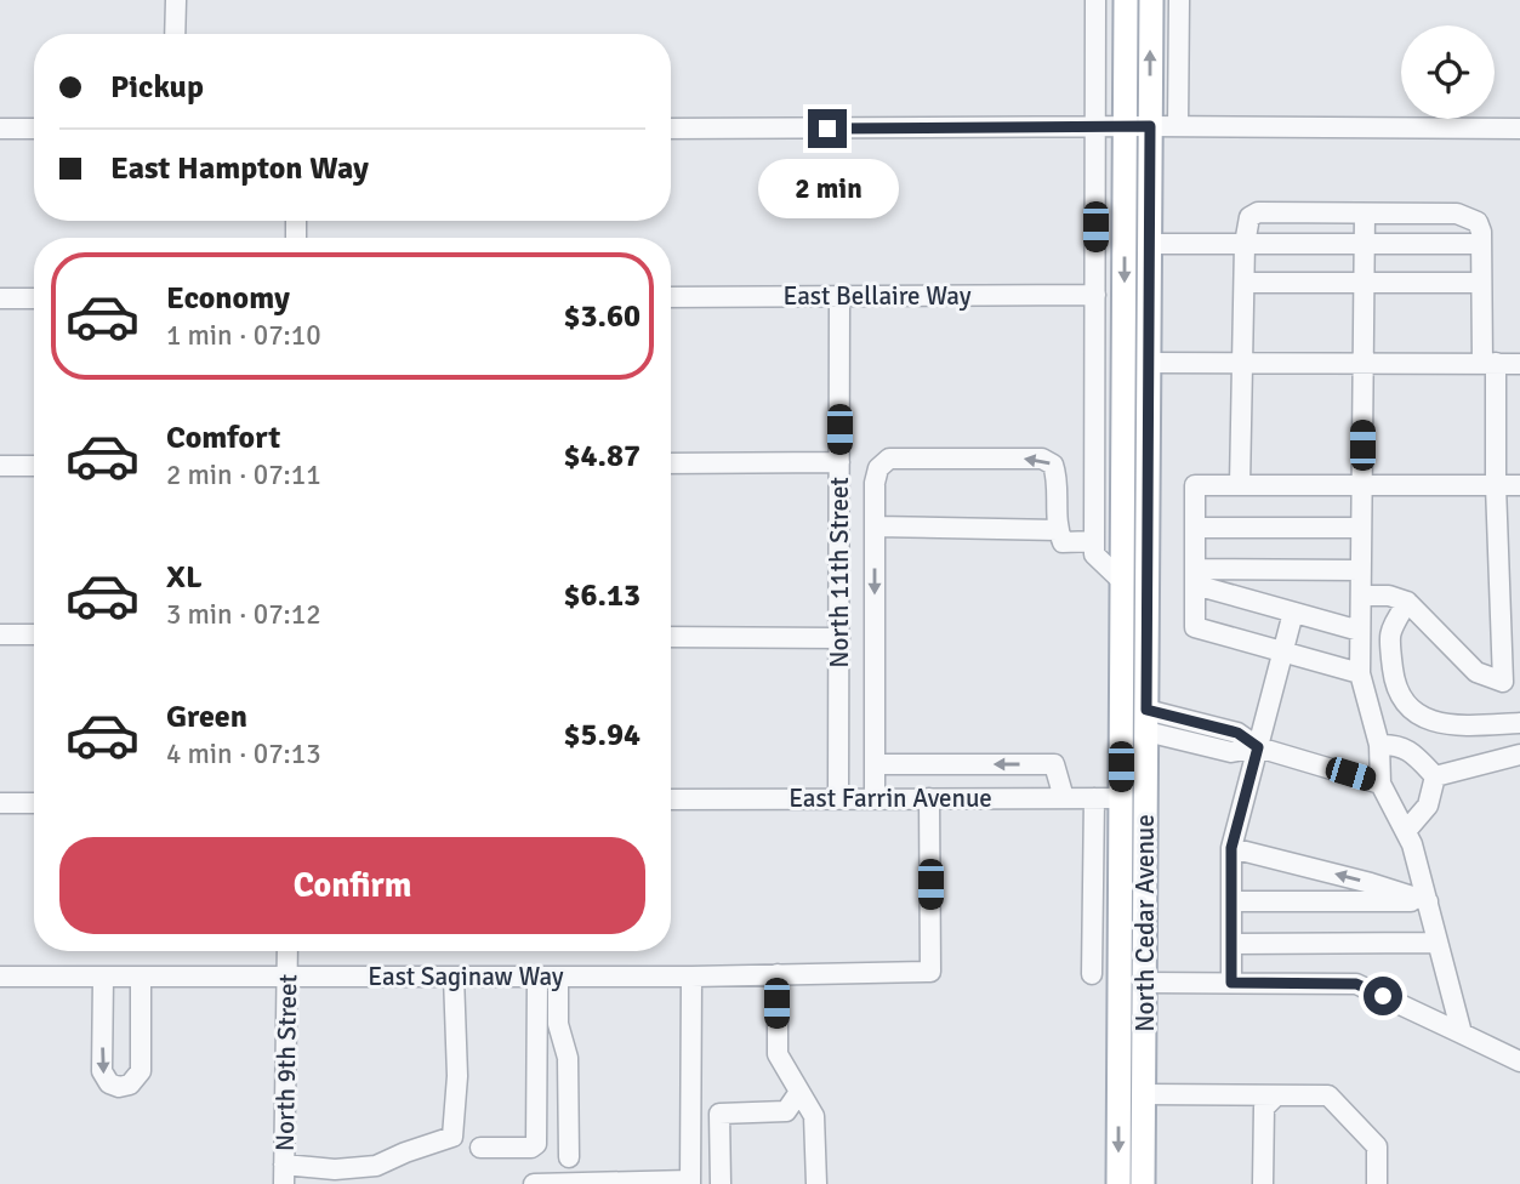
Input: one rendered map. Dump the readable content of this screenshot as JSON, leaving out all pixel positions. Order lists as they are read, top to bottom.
{
  "streets": {
    "main road": ["North Cedar Avenue"],
    "street": [
      "East Bellaire Way",
      "North 11th Street",
      "East Farrin Avenue",
      "East Saginaw Way",
      "North 9th Street"
    ]
  },
  "crossings": [
    ["East Bellaire Way", "North 11th Street"],
    ["North 11th Street", "East Farrin Avenue"],
    ["East Farrin Avenue", "North Cedar Avenue"],
    ["East Farrin Avenue", "East Saginaw Way"],
    ["East Saginaw Way", "North 9th Street"]
  ],
  "page": {
    "banner": ["Pickup", "East Hampton Way"],
    "bubble": "2 min",
    "list": [
      {
        "name": "Economy",
        "note": "1 min · 07:10",
        "value": "$3.60"
      },
      {
        "name": "Comfort",
        "note": "2 min · 07:11",
        "value": "$4.87"
      },
      {
        "name": "XL",
        "note": "3 min · 07:12",
        "value": "$6.13"
      },
      {
        "name": "Green",
        "note": "4 min · 07:13",
        "value": "$5.94"
      }
    ],
    "buttons": "Confirm"
  }
}
